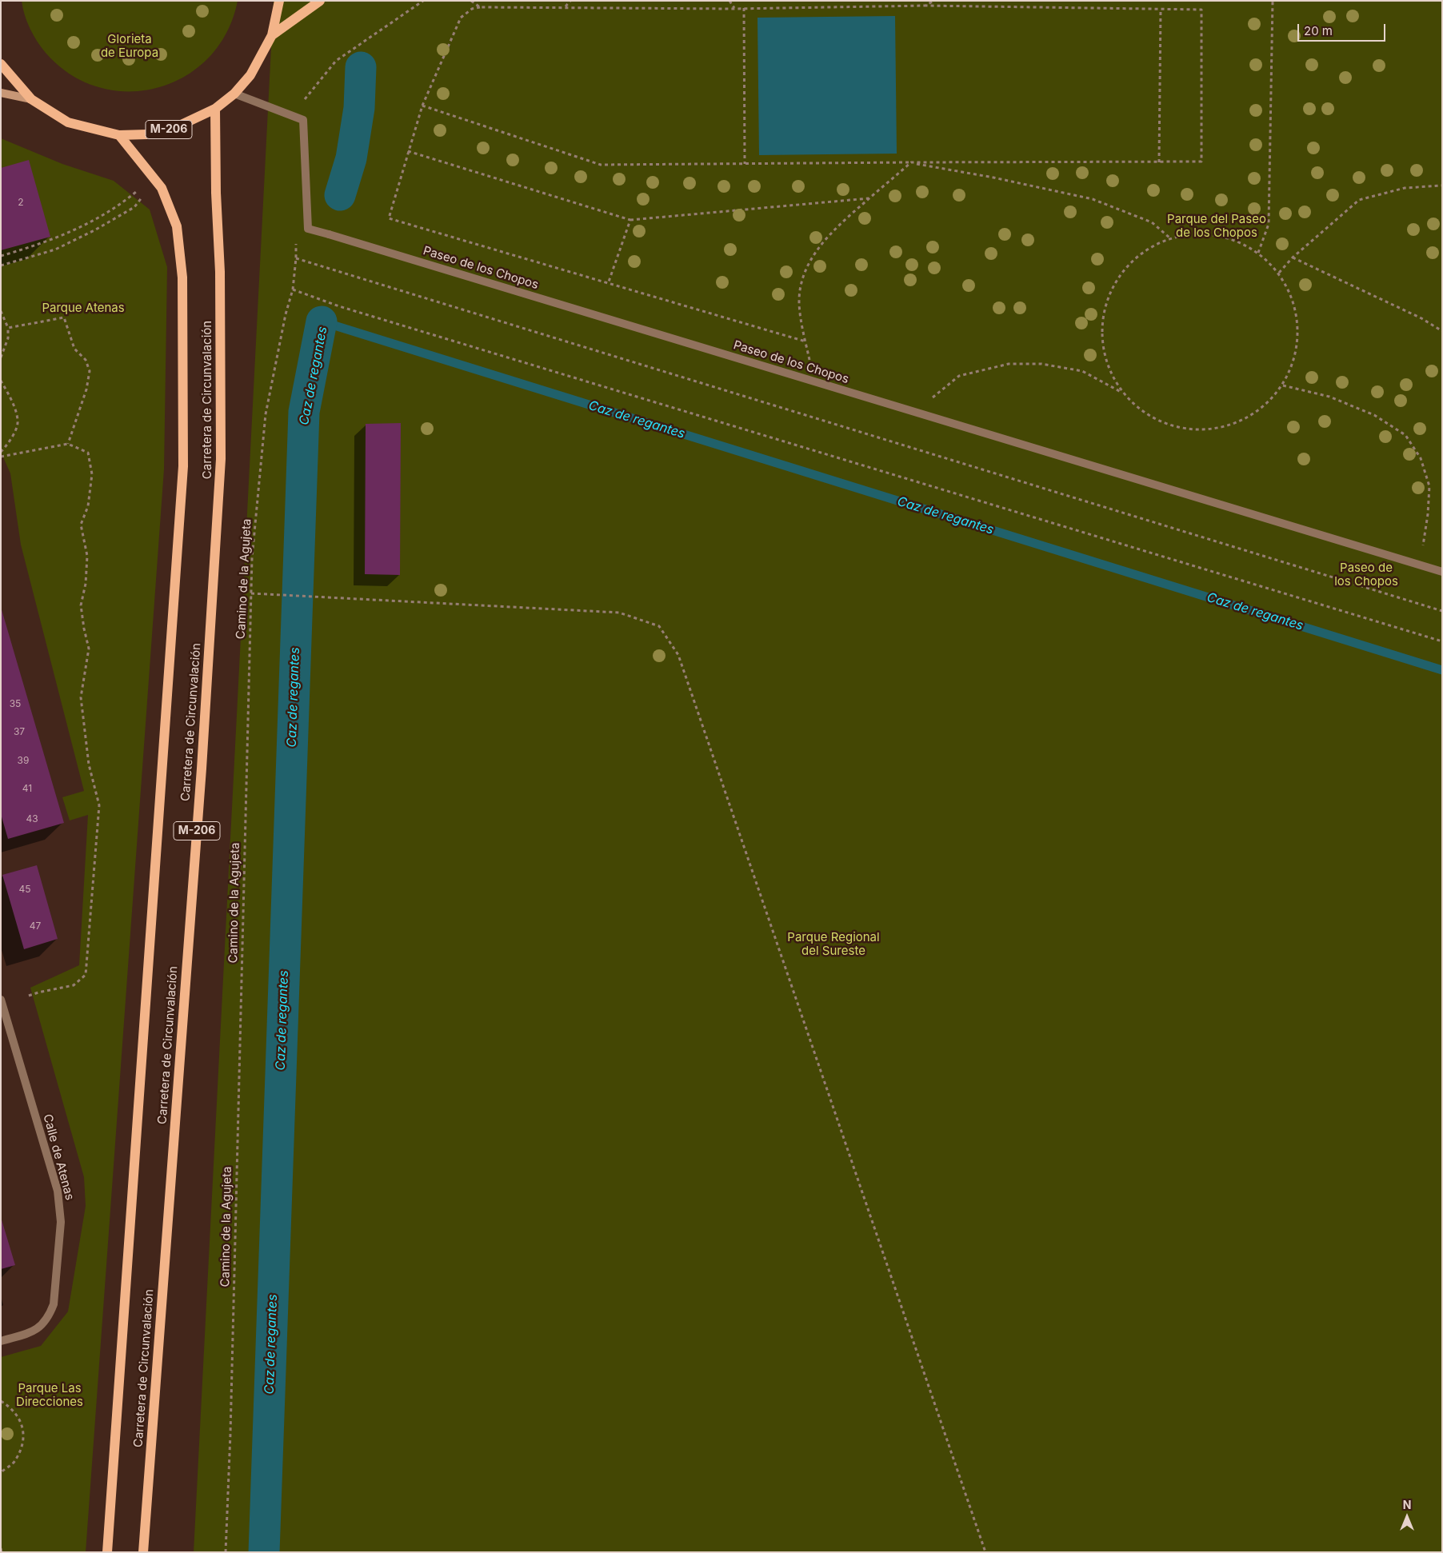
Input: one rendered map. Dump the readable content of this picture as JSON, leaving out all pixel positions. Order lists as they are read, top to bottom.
{
  "streets": {
    "main road": ["M-206", "Carretera de Circunvalación"],
    "street": ["Paseo de los Chopos", "Calle de Atenas"],
    "path": ["Camino de la Agujeta"]
  },
  "crossings": [
    ["M-206", "Paseo de los Chopos"],
    ["M-206", "Carretera de Circunvalación"]
  ],
  "water": ["Caz de regantes"],
  "parks": [
    "Glorieta de Europa",
    "Parque del Paseo de los Chopos",
    "Parque Atenas",
    "Paseo de los Chopos",
    "Parque Regional del Sureste",
    "Parque Las Direcciones"
  ],
  "house_numbers": [
    "2",
    "35",
    "37",
    "39",
    "41",
    "43",
    "45",
    "47"
  ],
  "scale_bar": "20 m",
  "north": "top"
}
